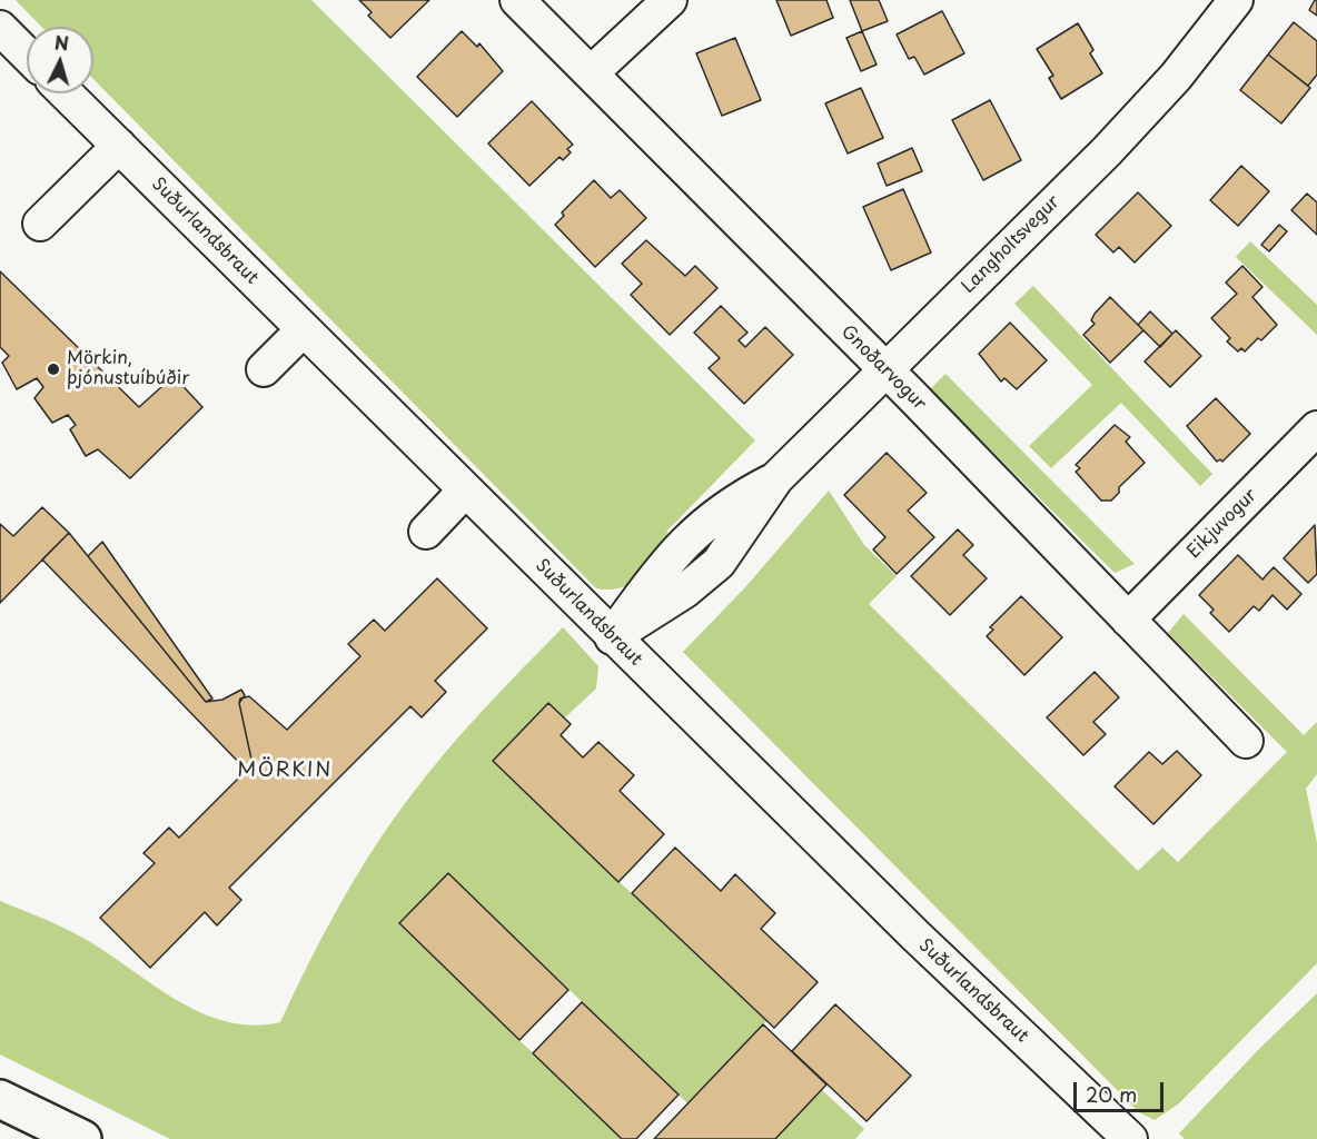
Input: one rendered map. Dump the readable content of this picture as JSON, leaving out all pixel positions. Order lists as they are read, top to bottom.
{
  "streets": {
    "street": [
      "Suðurlandsbraut",
      "Langholtsvegur",
      "Gnoðarvogur",
      "Eikjuvogur"
    ]
  },
  "crossings": [
    ["Suðurlandsbraut", "Langholtsvegur"],
    ["Langholtsvegur", "Gnoðarvogur"],
    ["Gnoðarvogur", "Eikjuvogur"]
  ],
  "districts": ["MÖRKIN"],
  "places": ["Mörkin, þjónustuíbúðir"],
  "scale_bar": "20 m",
  "north": "top"
}
